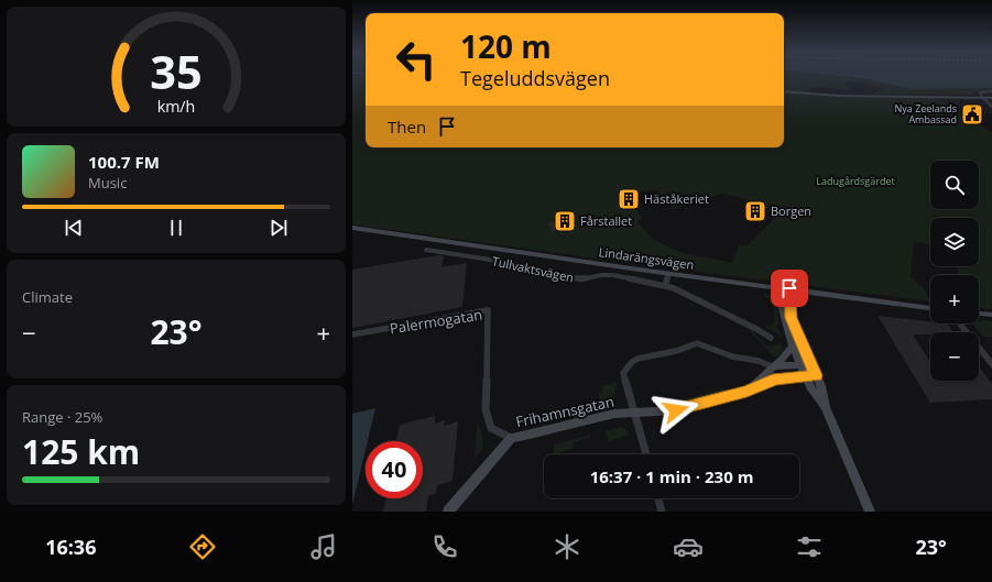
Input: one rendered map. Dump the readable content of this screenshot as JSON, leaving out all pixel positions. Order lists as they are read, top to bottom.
{
  "streets": {
    "street": [
      "Lindarängsvägen",
      "Tullvaktsvägen",
      "Palermogatan",
      "Frihamnsgatan"
    ]
  },
  "crossings": [
    ["Palermogatan", "Frihamnsgatan"]
  ],
  "parks": ["Ladugårdsgärdet"],
  "places": {
    "public building": ["Nya Zeelands Ambassad"],
    "building": ["Häståkeriet", "Borgen", "Fårstallet"]
  },
  "page": {
    "turn": ["120 m", "Tegeluddsvägen"],
    "then": "Then",
    "song": ["100.7 FM", "Music"],
    "map_buttons": ["+", "−"],
    "tile": [
      "Climate",
      ["Range · 25%", "125 km"]
    ],
    "heat": ["−", "23°", "+"],
    "limit": "40",
    "trip": "16:37 · 1 min · 230 m",
    "tabs": ["16:36", "23°"],
    "gauge": ["35", "km/h"]
  }
}
